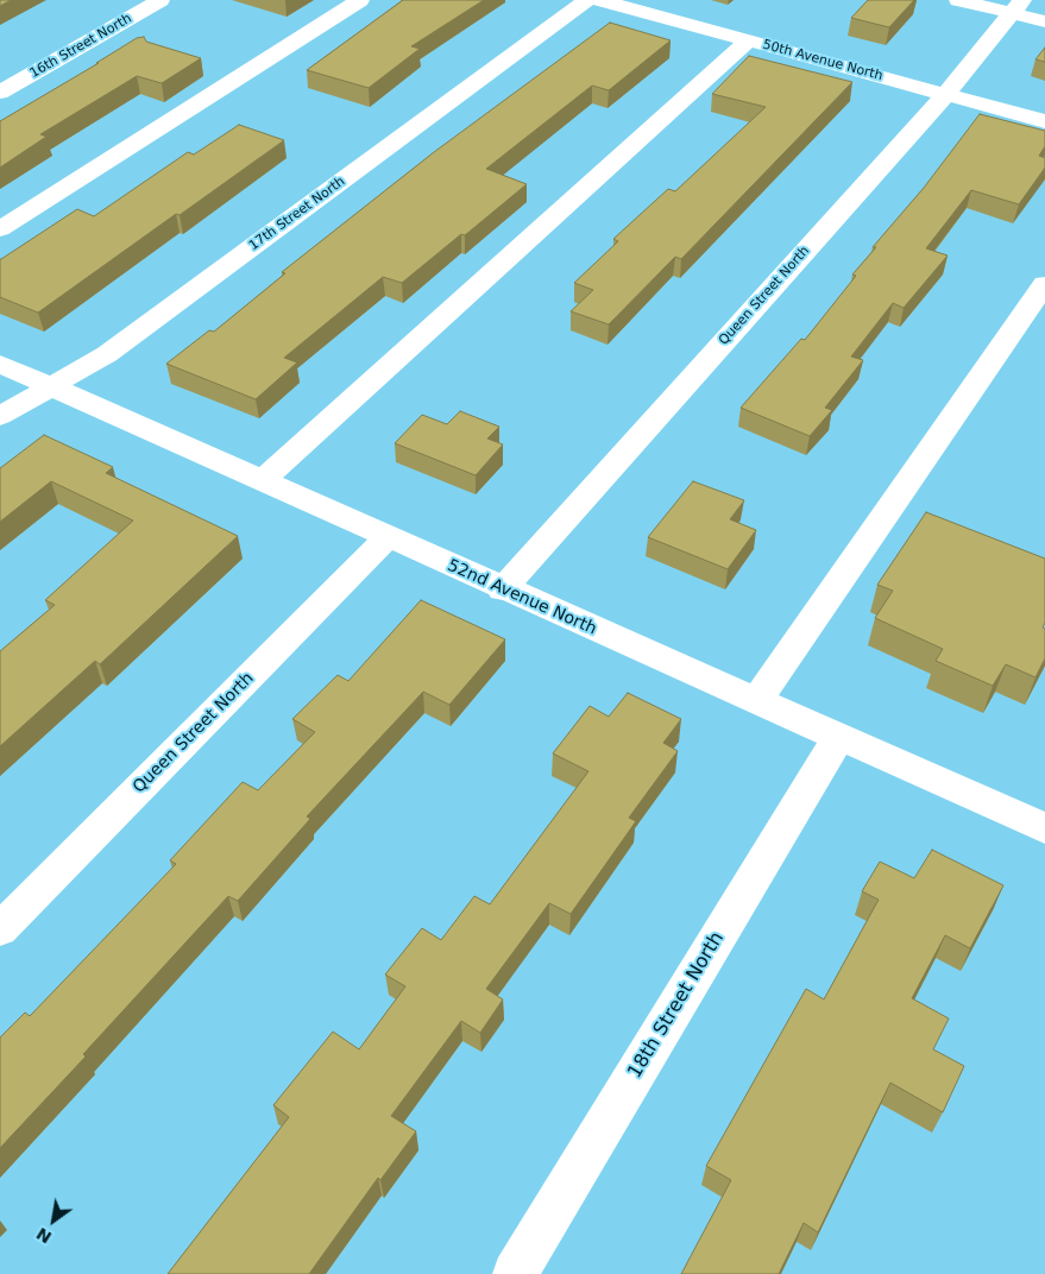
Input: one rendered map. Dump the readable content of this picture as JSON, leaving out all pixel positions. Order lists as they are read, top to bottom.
{
  "streets": {
    "street": [
      "16th Street North",
      "50th Avenue North",
      "17th Street North",
      "Queen Street North",
      "52nd Avenue North",
      "18th Street North"
    ]
  },
  "crossings": [
    ["50th Avenue North", "Queen Street North"],
    ["17th Street North", "52nd Avenue North"],
    ["Queen Street North", "52nd Avenue North"],
    ["52nd Avenue North", "18th Street North"]
  ],
  "north": "bottom left"
}
